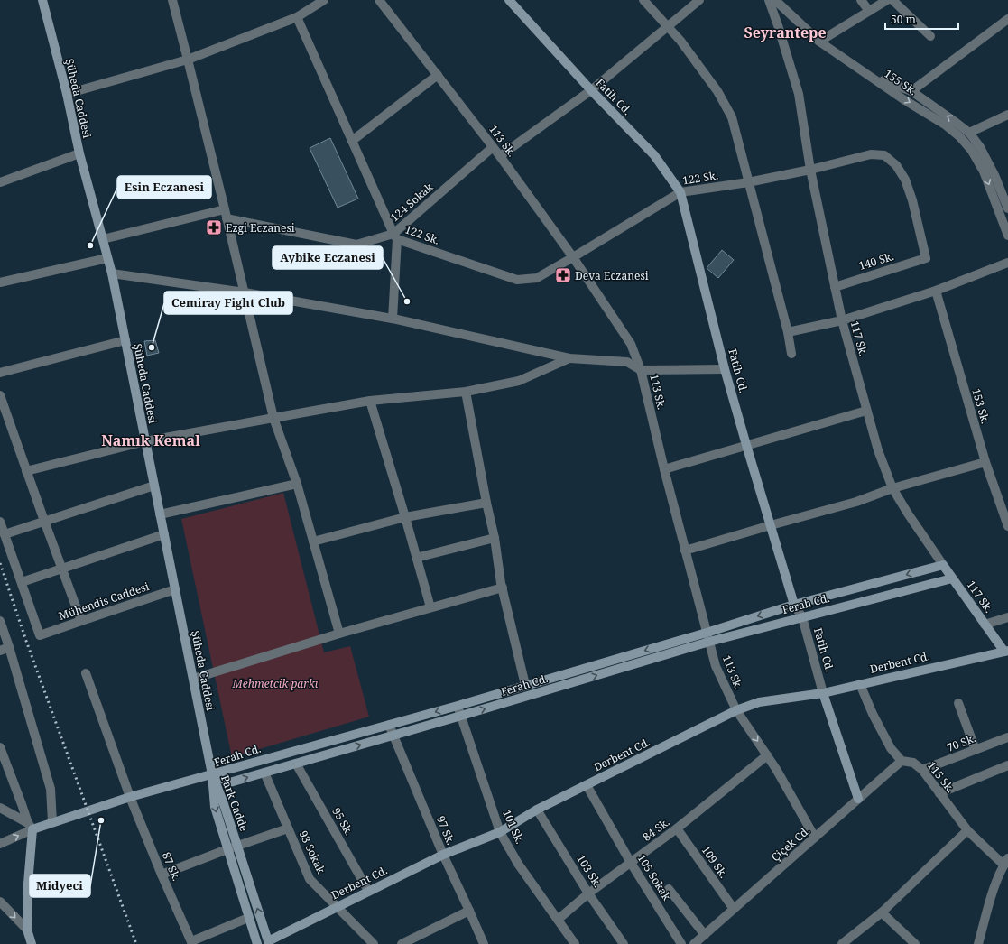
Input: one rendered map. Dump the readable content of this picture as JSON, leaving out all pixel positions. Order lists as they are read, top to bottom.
{
  "streets": {
    "street": [
      "155 Sk.",
      "Fatih Cd.",
      "Şüheda Caddesi",
      "113 Sk.",
      "122 Sk.",
      "124 Sokak",
      "140 Sk.",
      "117 Sk.",
      "153 Sk.",
      "Mühendis Caddesi",
      "Ferah Cd.",
      "Derbent Cd.",
      "70 Sk.",
      "115 Sk.",
      "Park Cadde",
      "95 Sk.",
      "101 Sk.",
      "84 Sk.",
      "97 Sk.",
      "Çiçek Cd.",
      "93 Sokak",
      "109 Sk.",
      "87 Sk.",
      "103 Sk.",
      "105 Sokak"
    ]
  },
  "crossings": [
    ["Fatih Cd.", "122 Sk."],
    ["Fatih Cd.", "Ferah Cd."],
    ["Fatih Cd.", "Derbent Cd."],
    ["Fatih Cd.", "Çiçek Cd."],
    ["Şüheda Caddesi", "Mühendis Caddesi"],
    ["Şüheda Caddesi", "Ferah Cd."],
    ["Şüheda Caddesi", "Park Cadde"],
    ["113 Sk.", "122 Sk."],
    ["113 Sk.", "124 Sokak"],
    ["113 Sk.", "Ferah Cd."],
    ["113 Sk.", "Derbent Cd."],
    ["113 Sk.", "84 Sk."],
    ["113 Sk.", "Çiçek Cd."],
    ["122 Sk.", "124 Sokak"],
    ["122 Sk.", "140 Sk."],
    ["122 Sk.", "117 Sk."],
    ["140 Sk.", "117 Sk."],
    ["117 Sk.", "Ferah Cd."],
    ["117 Sk.", "Derbent Cd."],
    ["Ferah Cd.", "Park Cadde"],
    ["Ferah Cd.", "95 Sk."],
    ["Ferah Cd.", "101 Sk."],
    ["Ferah Cd.", "97 Sk."],
    ["Ferah Cd.", "93 Sokak"],
    ["Derbent Cd.", "Park Cadde"],
    ["Derbent Cd.", "95 Sk."],
    ["Derbent Cd.", "101 Sk."],
    ["Derbent Cd.", "97 Sk."],
    ["Derbent Cd.", "93 Sokak"],
    ["Derbent Cd.", "103 Sk."],
    ["Derbent Cd.", "105 Sokak"],
    ["70 Sk.", "115 Sk."],
    ["115 Sk.", "Çiçek Cd."],
    ["101 Sk.", "84 Sk."],
    ["84 Sk.", "109 Sk."],
    ["84 Sk.", "103 Sk."],
    ["84 Sk.", "105 Sokak"],
    ["Çiçek Cd.", "109 Sk."]
  ],
  "districts": ["Seyrantepe", "Namık Kemal"],
  "parks": ["Mehmetcik parkı"],
  "places": {
    "pharmacy": ["Ezgi Eczanesi", "Deva Eczanesi"],
    "other": [
      "Esin Eczanesi",
      "Aybike Eczanesi",
      "Cemiray Fight Club",
      "Midyeci"
    ]
  },
  "scale_bar": "50 m"
}
